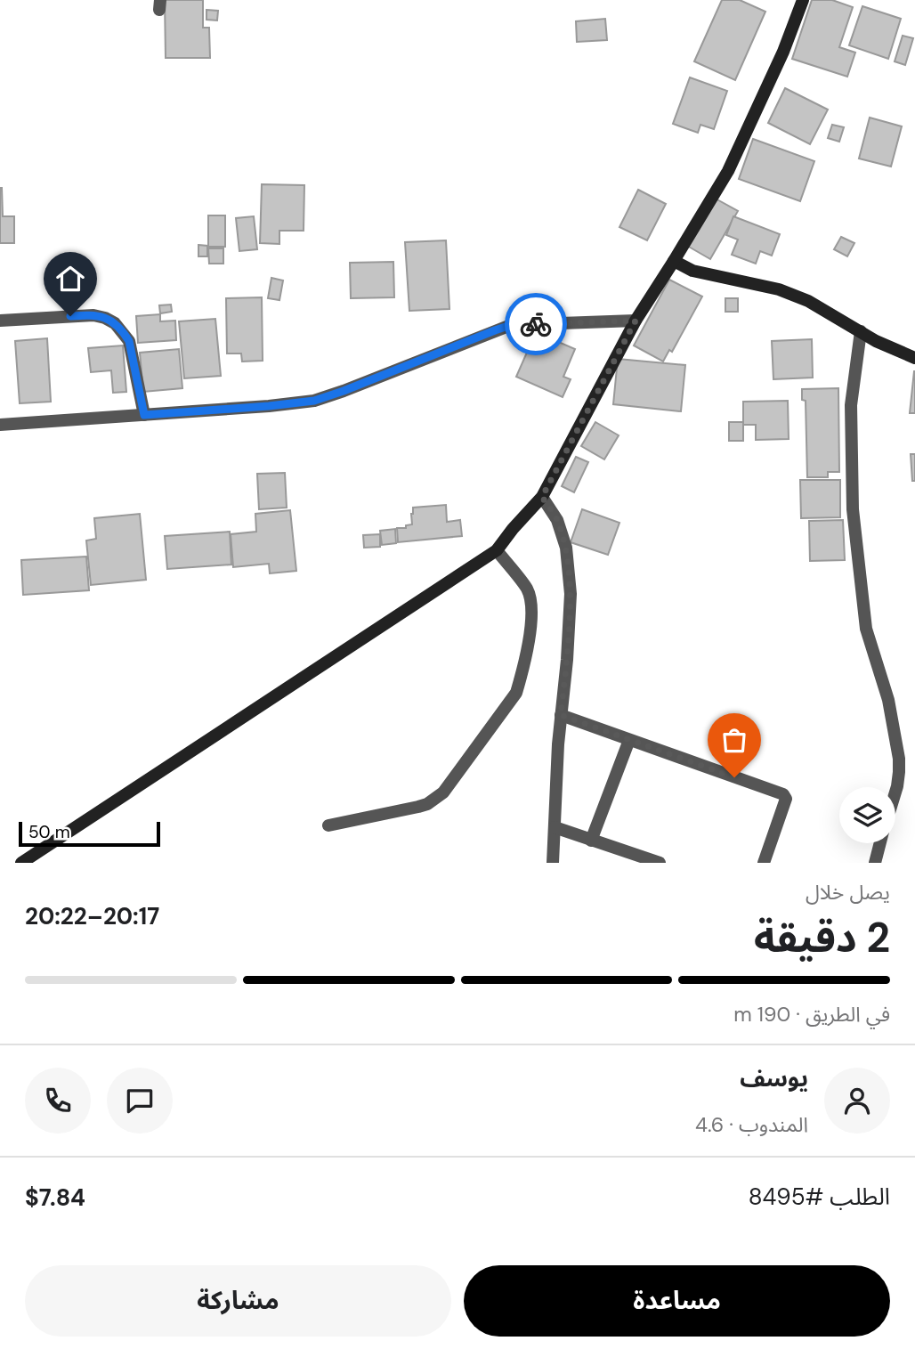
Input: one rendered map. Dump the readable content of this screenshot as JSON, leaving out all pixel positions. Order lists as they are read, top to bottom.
{
  "scale_bar": "50 m",
  "page": {
    "scale": "50 m",
    "heading": ["2 دقيقة", "يصل خلال", "20:17–20:22"],
    "panel": [
      "يوسف",
      "المندوب · 4.6",
      "الطلب #8495",
      "$7.84"
    ],
    "bar": "في الطريق · 190 m",
    "buttons": ["مساعدة", "مشاركة"]
  }
}
